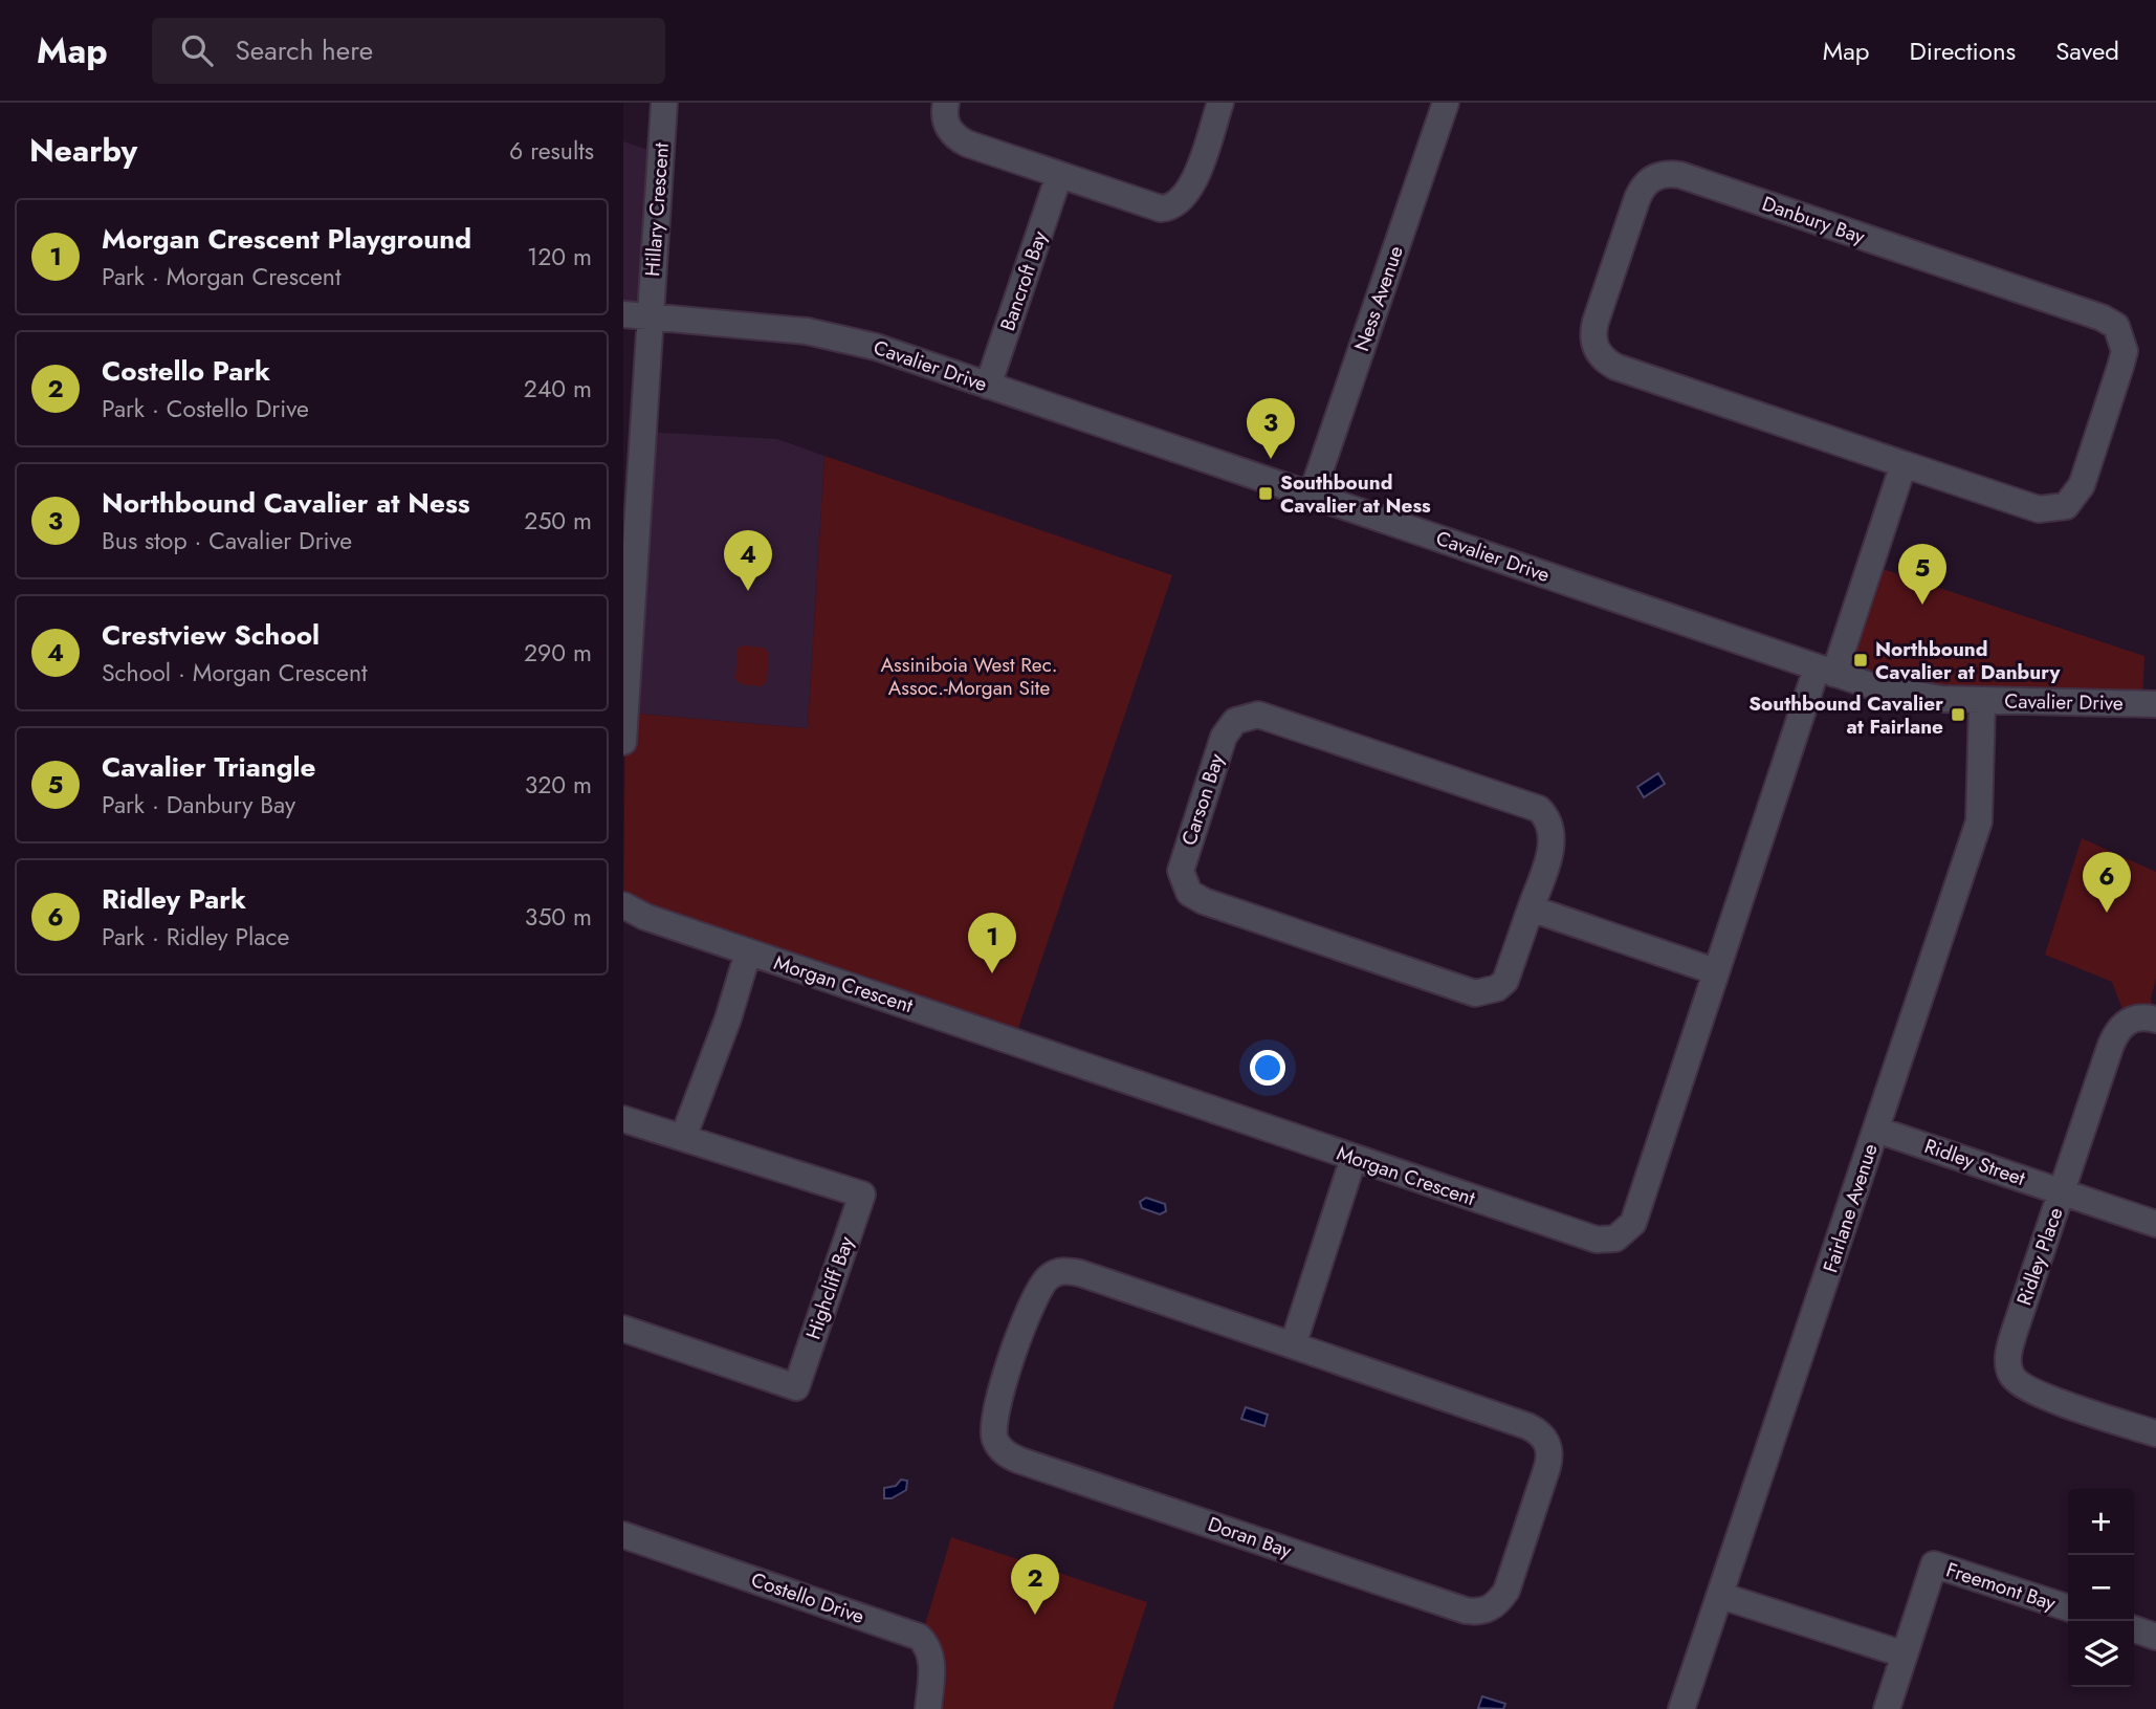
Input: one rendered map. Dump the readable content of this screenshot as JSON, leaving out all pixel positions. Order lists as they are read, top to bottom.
{
  "streets": {
    "street": [
      "Hillary Crescent",
      "Danbury Bay",
      "Bancroft Bay",
      "Ness Avenue",
      "Cavalier Drive",
      "Carson Bay",
      "Morgan Crescent",
      "Ridley Street",
      "Fairlane Avenue",
      "Ridley Place",
      "Highcliff Bay",
      "Doran Bay",
      "Freemont Bay",
      "Costello Drive"
    ]
  },
  "crossings": [
    ["Hillary Crescent", "Cavalier Drive"],
    ["Bancroft Bay", "Cavalier Drive"],
    ["Ness Avenue", "Cavalier Drive"],
    ["Cavalier Drive", "Morgan Crescent"],
    ["Cavalier Drive", "Fairlane Avenue"],
    ["Ridley Street", "Fairlane Avenue"],
    ["Ridley Street", "Ridley Place"]
  ],
  "parks": ["Assiniboia West Rec. Assoc.-Morgan Site"],
  "places": {
    "transit": ["Southbound Cavalier at Ness", "Northbound Cavalier at Danbury", "Southbound Cavalier at Fairlane"]
  },
  "page": {
    "header": "Map",
    "search": "Search here",
    "nav": ["Map", "Directions", "Saved"],
    "heading": ["Nearby", "6 results"],
    "list": [
      {
        "mark": "1",
        "name": "Morgan Crescent Playground",
        "note": "Park · Morgan Crescent",
        "value": "120 m"
      },
      {
        "mark": "2",
        "name": "Costello Park",
        "note": "Park · Costello Drive",
        "value": "240 m"
      },
      {
        "mark": "3",
        "name": "Northbound Cavalier at Ness",
        "note": "Bus stop · Cavalier Drive",
        "value": "250 m"
      },
      {
        "mark": "4",
        "name": "Crestview School",
        "note": "School · Morgan Crescent",
        "value": "290 m"
      },
      {
        "mark": "5",
        "name": "Cavalier Triangle",
        "note": "Park · Danbury Bay",
        "value": "320 m"
      },
      {
        "mark": "6",
        "name": "Ridley Park",
        "note": "Park · Ridley Place",
        "value": "350 m"
      }
    ],
    "pins": [
      "3",
      "4",
      "5",
      "6",
      "1",
      "2"
    ],
    "map_buttons": ["+", "−"]
  }
}
